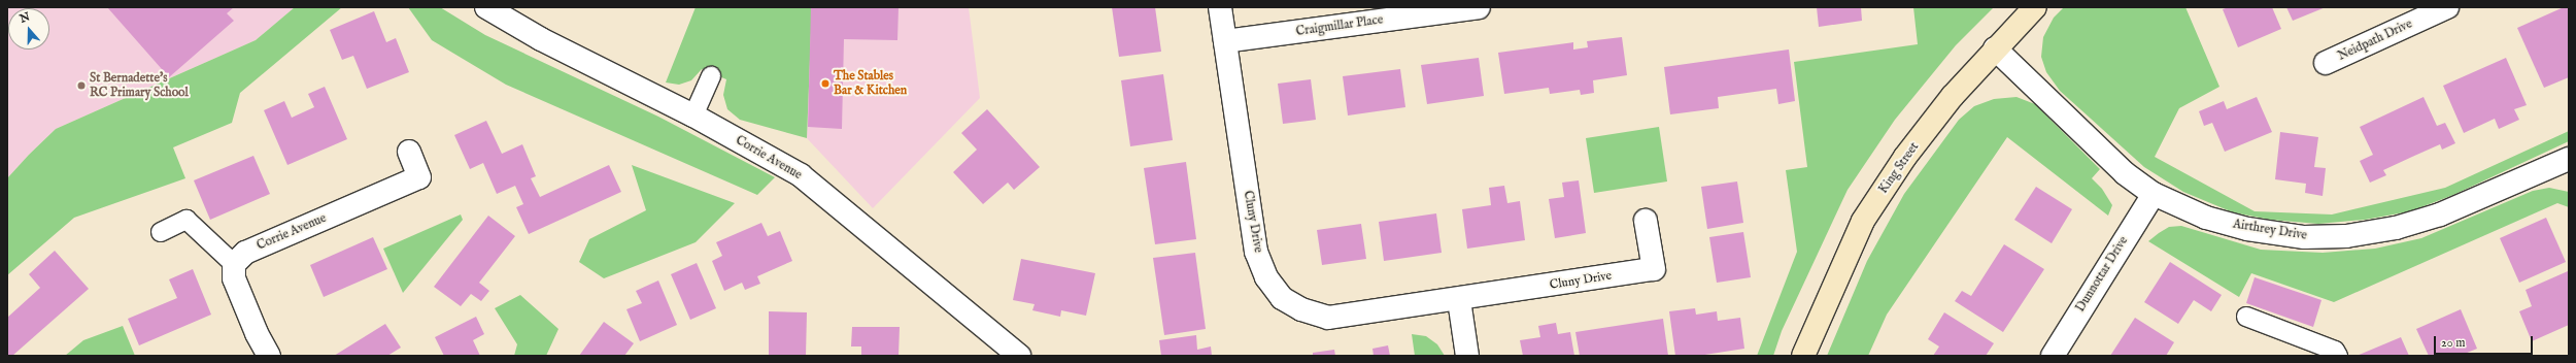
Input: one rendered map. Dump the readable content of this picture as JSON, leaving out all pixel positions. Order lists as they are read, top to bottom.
{
  "streets": {
    "main road": ["King Street"],
    "street": [
      "Craigmillar Place",
      "Neidpath Drive",
      "Corrie Avenue",
      "Cluny Drive",
      "Airthrey Drive",
      "Dunnottar Drive"
    ]
  },
  "crossings": [
    ["Craigmillar Place", "Cluny Drive"],
    ["King Street", "Airthrey Drive"],
    ["Airthrey Drive", "Dunnottar Drive"]
  ],
  "places": ["The Stables Bar & Kitchen", "St Bernadette's RC Primary School"],
  "scale_bar": "20 m",
  "north": "top"
}
